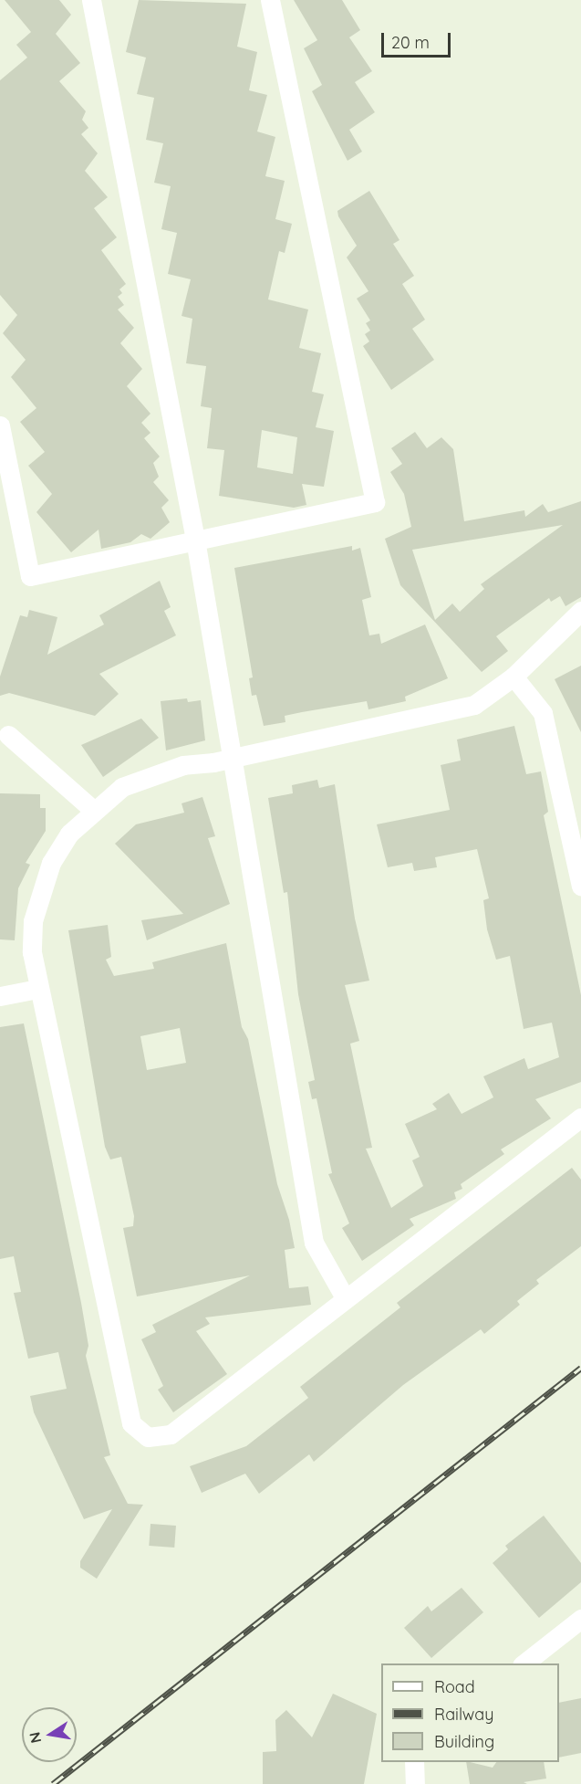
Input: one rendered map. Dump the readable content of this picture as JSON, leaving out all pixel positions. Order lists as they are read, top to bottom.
{
  "legend": ["Road", "Railway", "Building"],
  "scale_bar": "20 m",
  "north": "left"
}
